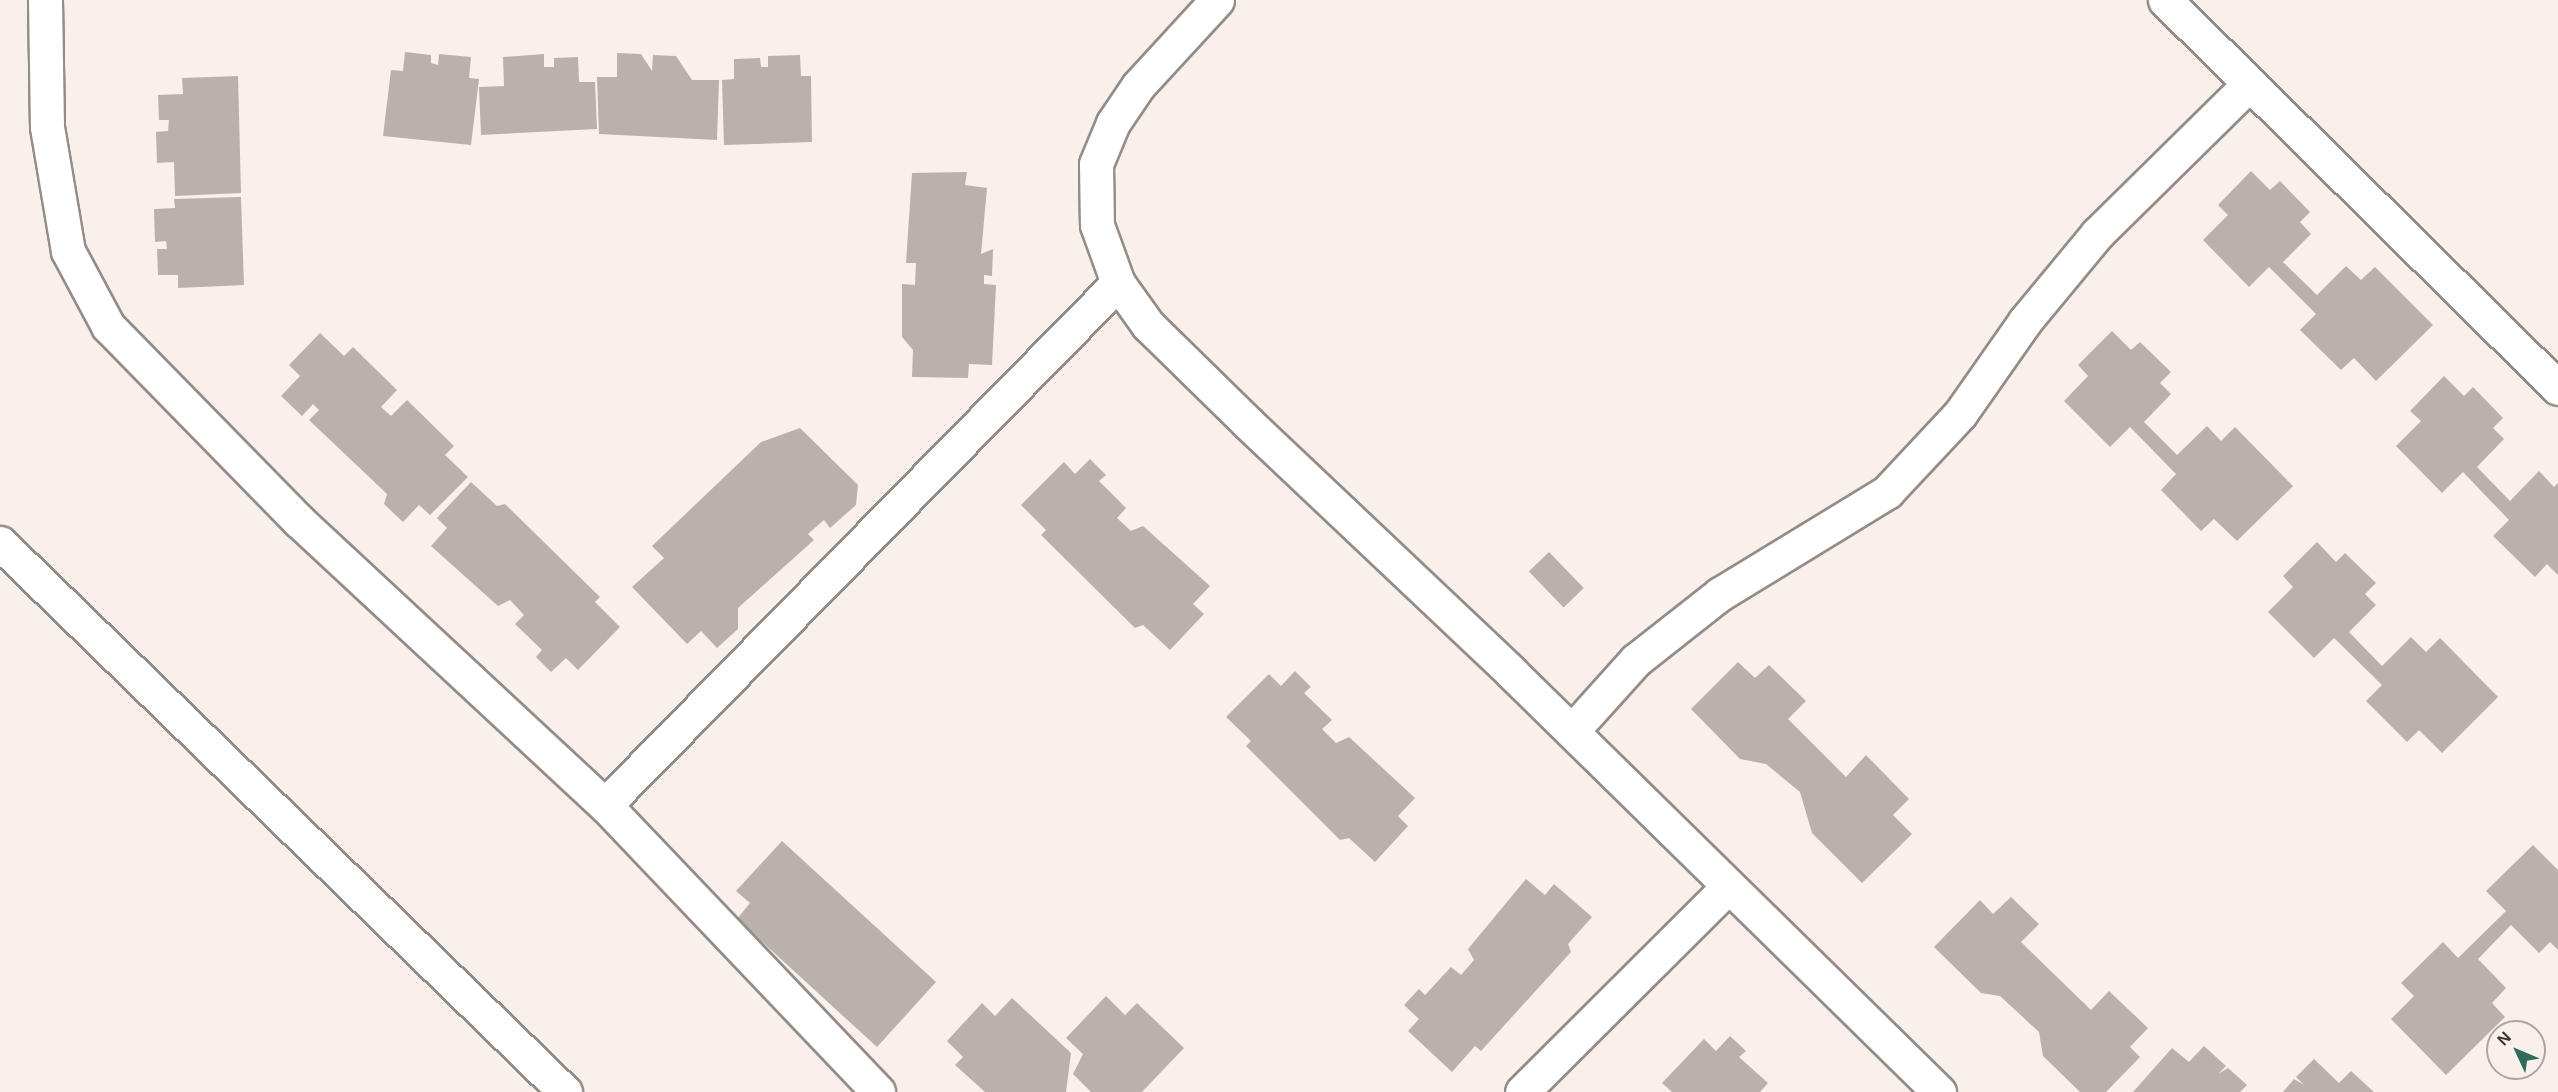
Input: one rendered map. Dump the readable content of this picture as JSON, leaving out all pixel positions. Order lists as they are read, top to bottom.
{
  "north": "top left"
}
